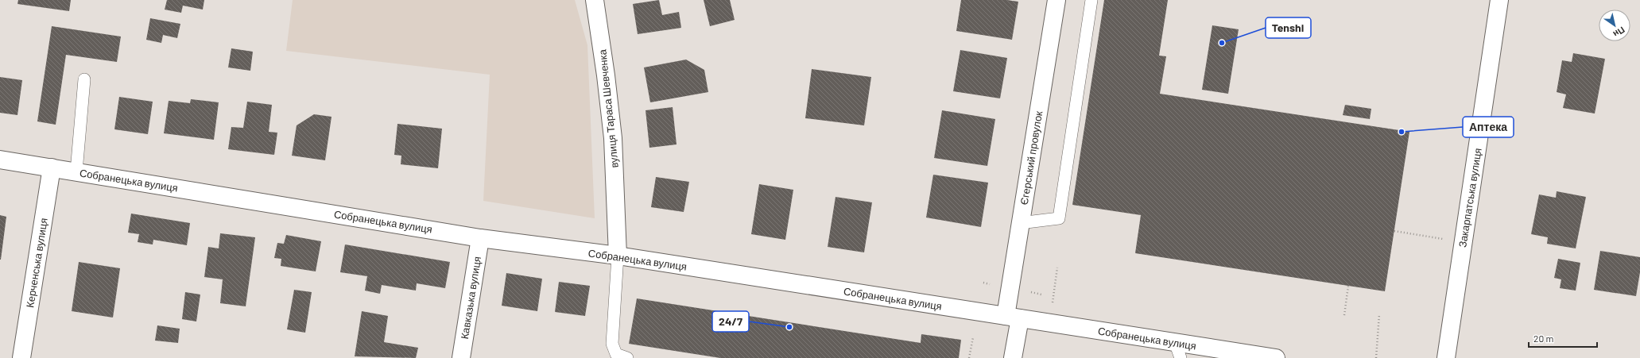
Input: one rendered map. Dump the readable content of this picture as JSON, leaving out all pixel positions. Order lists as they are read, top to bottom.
{
  "streets": {
    "street": [
      "вулиця Тараса Шевченка",
      "Єгерський провулок",
      "Собранецька вулиця",
      "Закарпатська вулиця",
      "Керченська вулиця",
      "Кавказька вулиця"
    ]
  },
  "crossings": [
    ["вулиця Тараса Шевченка", "Собранецька вулиця"],
    ["Єгерський провулок", "Собранецька вулиця"],
    ["Собранецька вулиця", "Керченська вулиця"],
    ["Собранецька вулиця", "Кавказька вулиця"]
  ],
  "places": ["Tenshi", "Аптека", "24/7"],
  "scale_bar": "20 m",
  "north": "bottom right"
}
